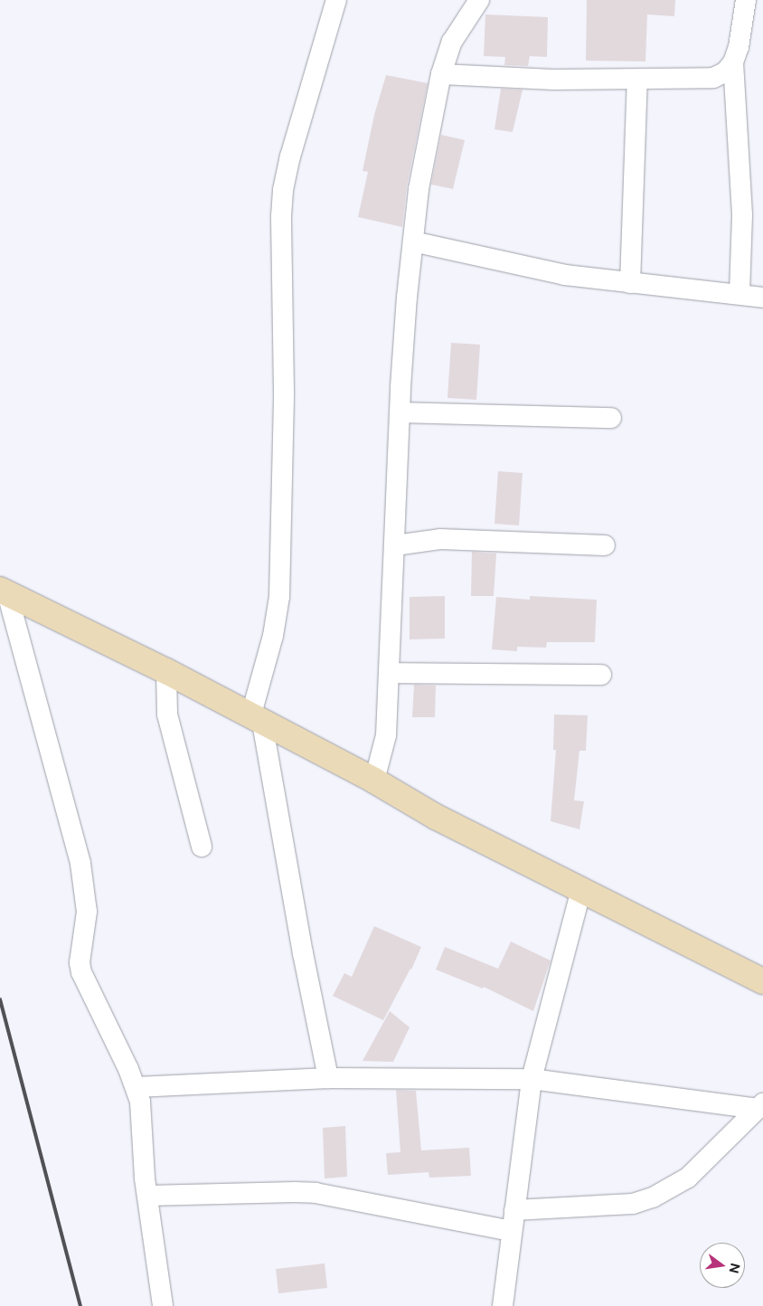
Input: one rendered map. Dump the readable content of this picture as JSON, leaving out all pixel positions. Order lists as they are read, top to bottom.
{
  "north": "right"
}
